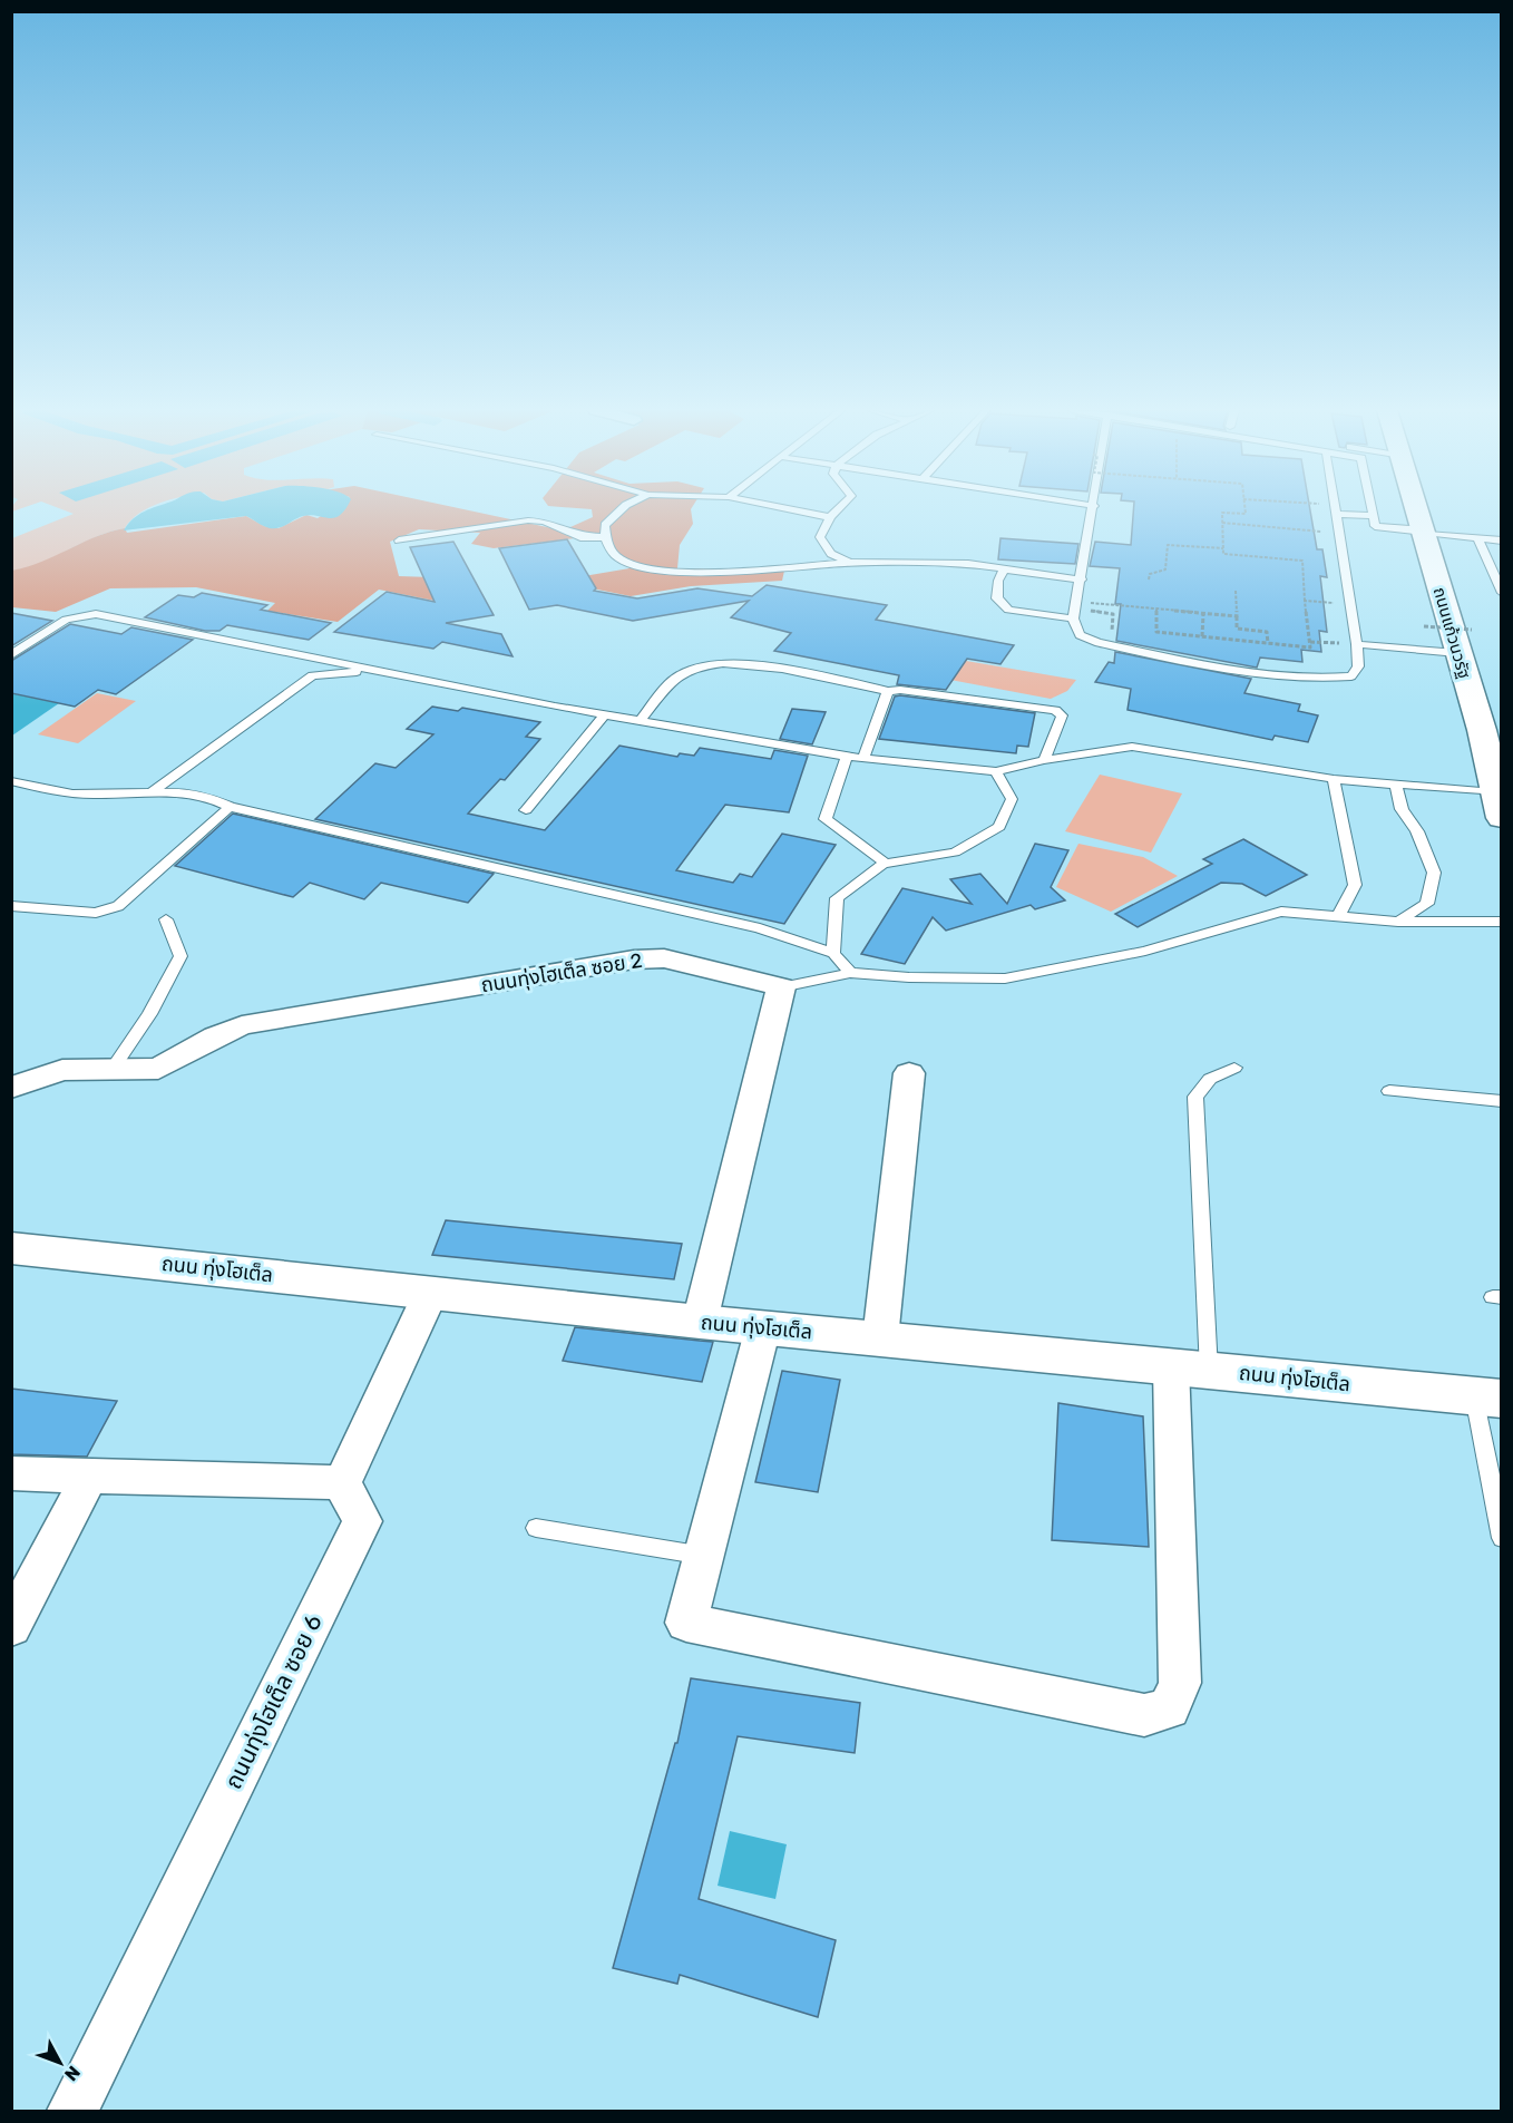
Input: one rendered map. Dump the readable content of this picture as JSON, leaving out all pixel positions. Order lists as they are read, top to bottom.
{
  "streets": {
    "street": [
      "ถนนแก้วนวรัฐ",
      "ถนนทุ่งโฮเต็ล ซอย 2",
      "ถนน ทุ่งโฮเต็ล",
      "ถนนทุ่งโฮเต็ล ซอย 6"
    ]
  },
  "north": "bottom right"
}
